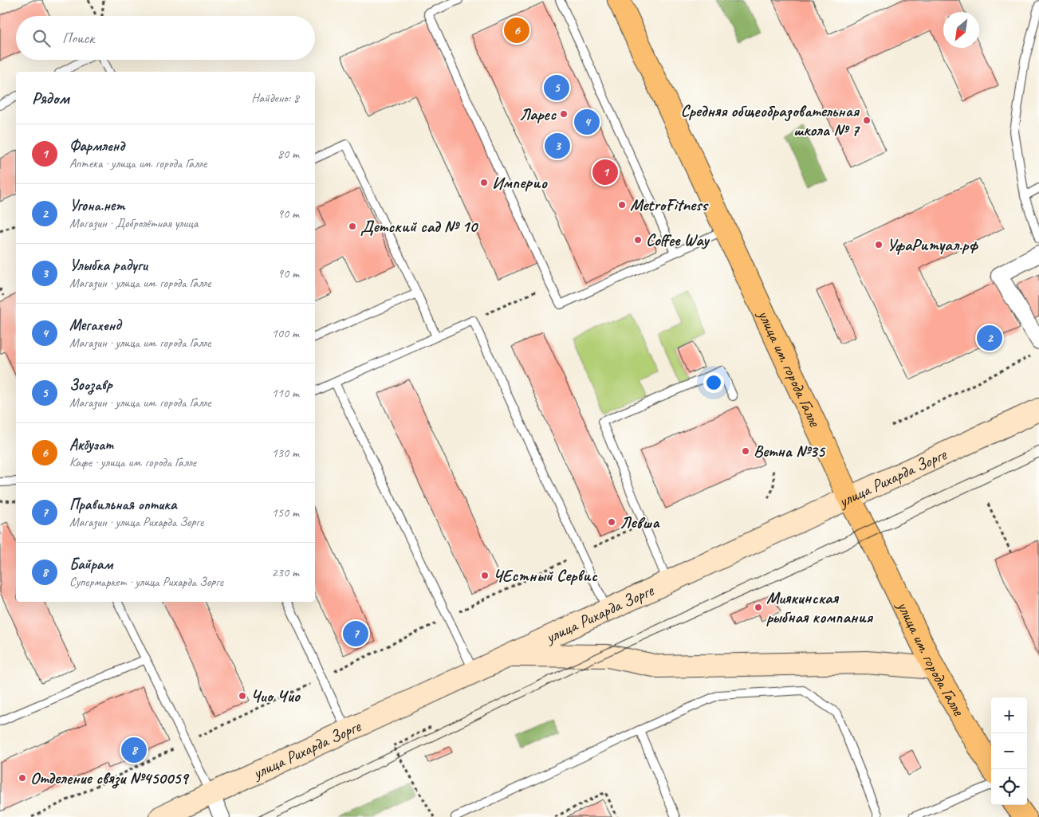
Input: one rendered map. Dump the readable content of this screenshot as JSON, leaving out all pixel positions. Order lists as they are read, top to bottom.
{
  "streets": {
    "main road": ["улица им. города Галле", "улица Рихарда Зорге"]
  },
  "crossings": [
    ["улица им. города Галле", "улица Рихарда Зорге"]
  ],
  "places": [
    "Ларес",
    "Средняя общеобразовательная школа № 7",
    "Империо",
    "MetroFitness",
    "Детский сад № 10",
    "Coffee Way",
    "УфаРитуал.рф",
    "Ветна №35",
    "Левша",
    "ЧЕстный Сервис",
    "Миякинская рыбная компания",
    "Чио Чио",
    "Отделение связи №450059"
  ],
  "north": "bottom left",
  "page": {
    "pins": [
      "6",
      "5",
      "4",
      "3",
      "1",
      "2",
      "7",
      "8"
    ],
    "search": "Поиск",
    "heading": ["Рядом", "Найдено: 8"],
    "list": [
      {
        "mark": "1",
        "name": "Фармленд",
        "note": "Аптека · улица им. города Галле",
        "value": "80 m"
      },
      {
        "mark": "2",
        "name": "Угона.нет",
        "note": "Магазин · Добролётная улица",
        "value": "90 m"
      },
      {
        "mark": "3",
        "name": "Улыбка радуги",
        "note": "Магазин · улица им. города Галле",
        "value": "90 m"
      },
      {
        "mark": "4",
        "name": "Мегахенд",
        "note": "Магазин · улица им. города Галле",
        "value": "100 m"
      },
      {
        "mark": "5",
        "name": "Зоозавр",
        "note": "Магазин · улица им. города Галле",
        "value": "110 m"
      },
      {
        "mark": "6",
        "name": "Акбузат",
        "note": "Кафе · улица им. города Галле",
        "value": "130 m"
      },
      {
        "mark": "7",
        "name": "Правильная оптика",
        "note": "Магазин · улица Рихарда Зорге",
        "value": "150 m"
      },
      {
        "mark": "8",
        "name": "Байрам",
        "note": "Супермаркет · улица Рихарда Зорге",
        "value": "230 m"
      }
    ],
    "map_buttons": ["+", "−"]
  }
}
